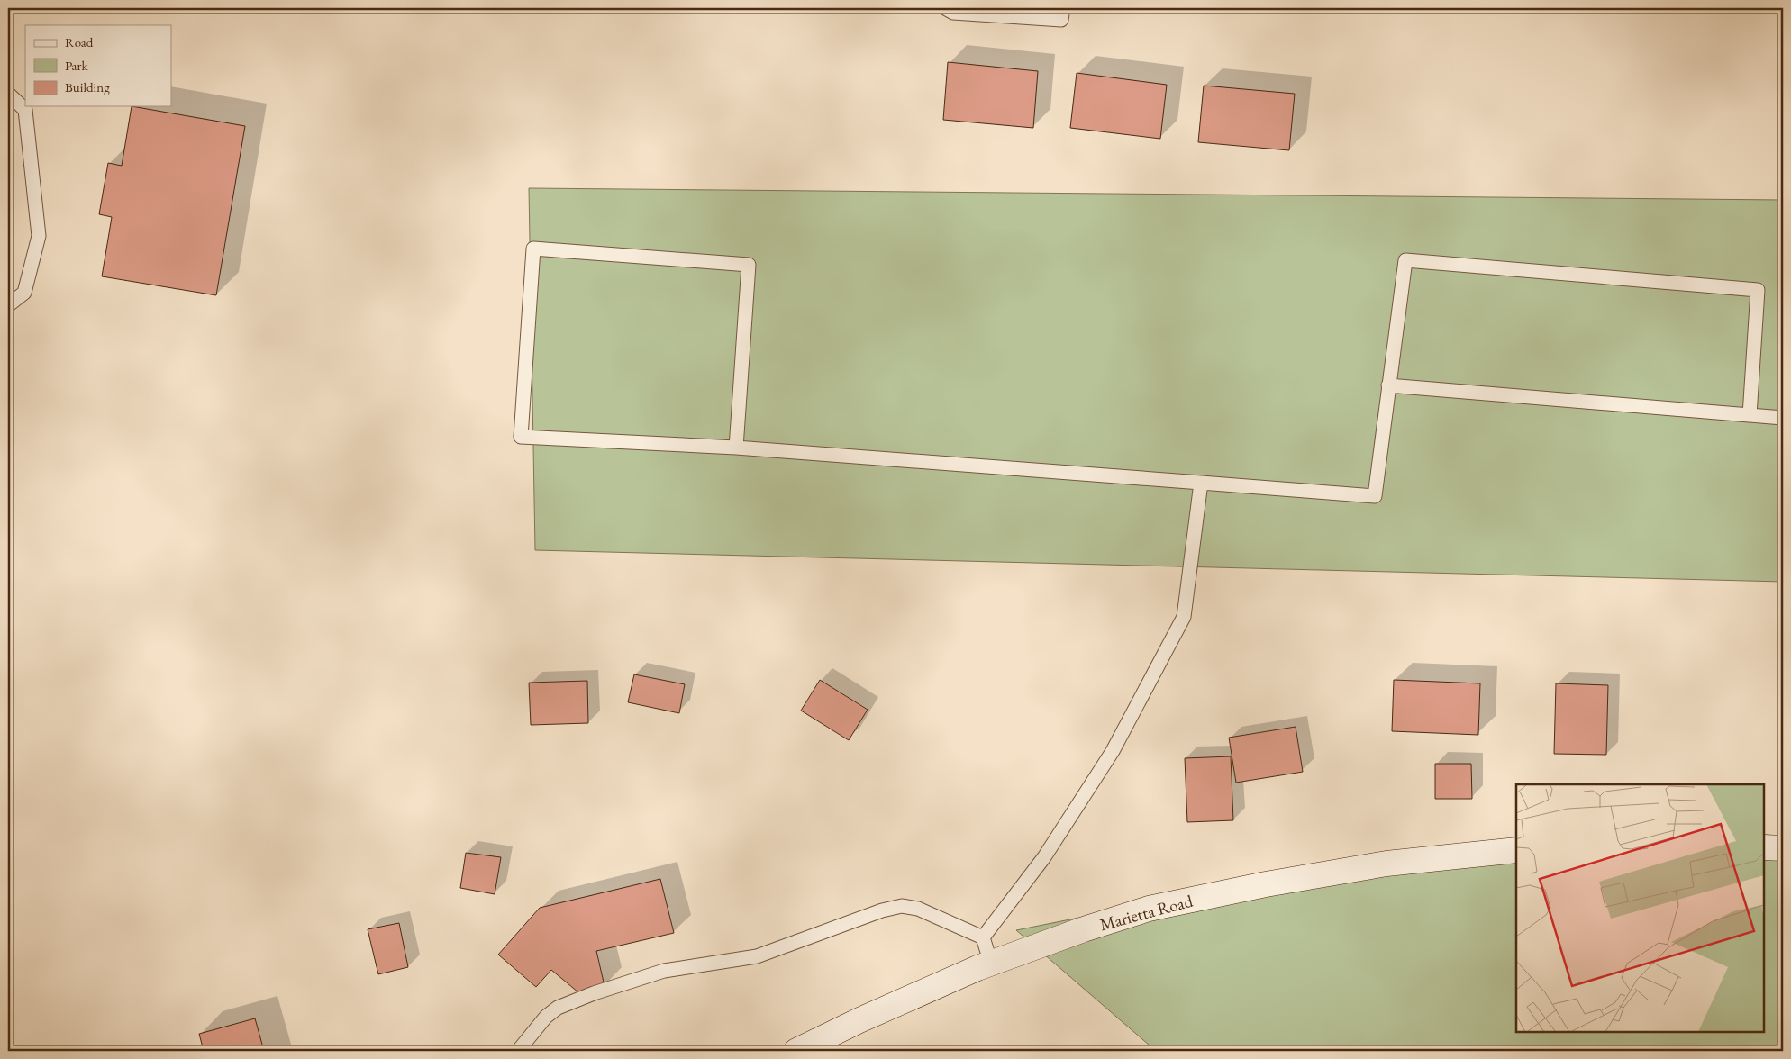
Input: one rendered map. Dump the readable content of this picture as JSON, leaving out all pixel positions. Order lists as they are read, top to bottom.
{
  "streets": {
    "street": ["Marietta Road"]
  },
  "legend": ["Road", "Park", "Building"]
}
